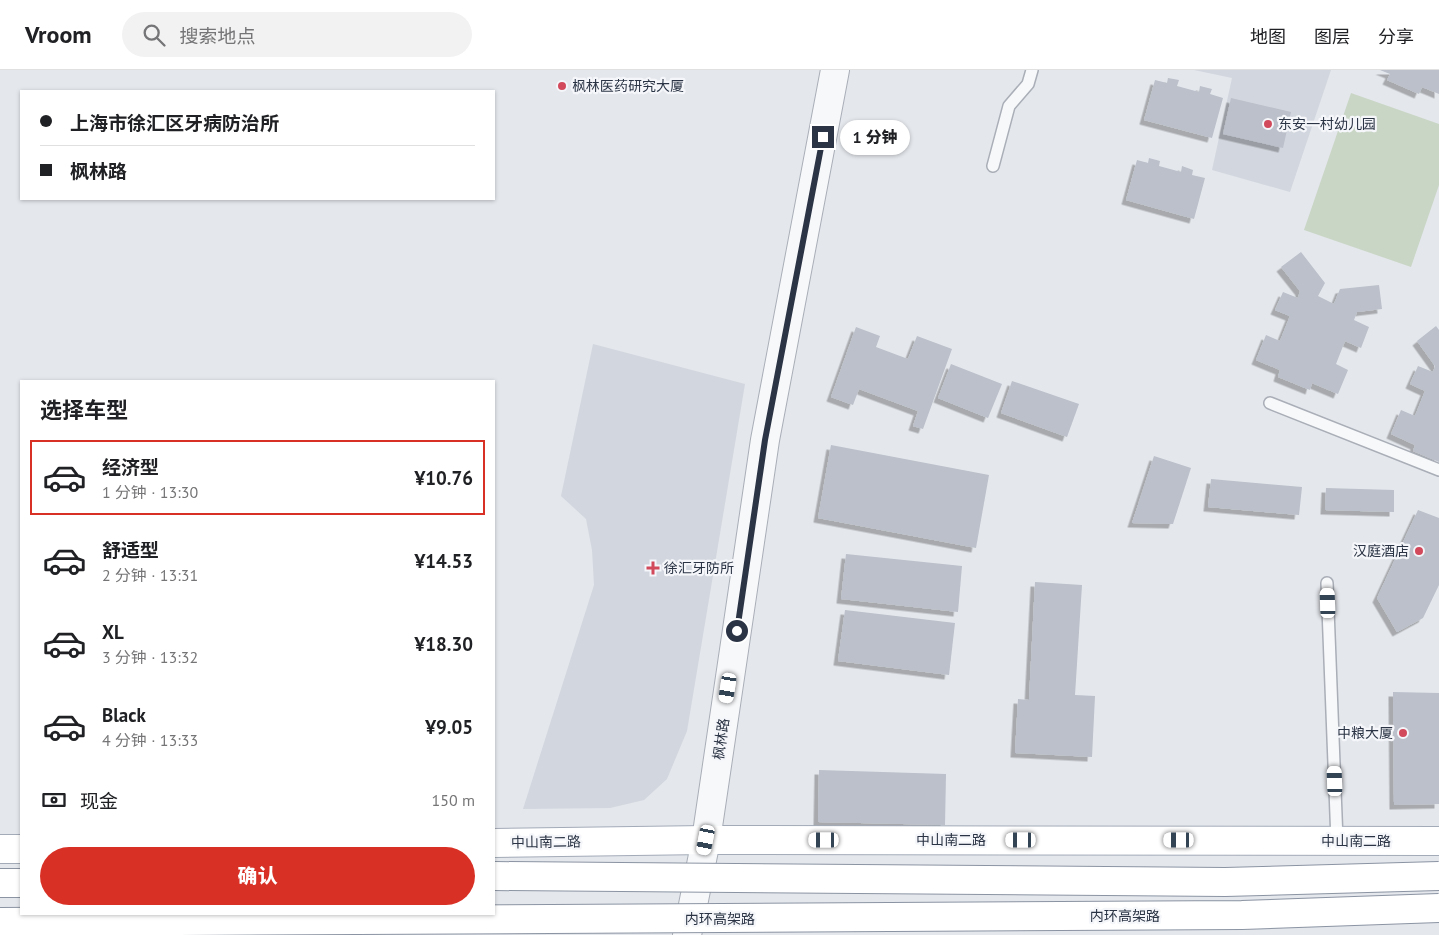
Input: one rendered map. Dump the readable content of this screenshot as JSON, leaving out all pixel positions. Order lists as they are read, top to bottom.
{
  "streets": {
    "main road": ["中山南二路", "内环高架路"],
    "street": ["枫林路"]
  },
  "crossings": [
    ["枫林路", "中山南二路"]
  ],
  "places": {
    "other": [
      "枫林医药研究大厦",
      "东安一村幼儿园",
      "汉庭酒店",
      "中粮大厦"
    ],
    "health": ["徐汇牙防所"]
  },
  "page": {
    "header": "Vroom",
    "search": "搜索地点",
    "nav": ["地图", "图层", "分享"],
    "banner": ["上海市徐汇区牙病防治所", "枫林路"],
    "bubble": "1 分钟",
    "heading": "选择车型",
    "list": [
      {
        "name": "经济型",
        "note": "1 分钟 · 13:30",
        "value": "¥10.76"
      },
      {
        "name": "舒适型",
        "note": "2 分钟 · 13:31",
        "value": "¥14.53"
      },
      {
        "name": "XL",
        "note": "3 分钟 · 13:32",
        "value": "¥18.30"
      },
      {
        "name": "Black",
        "note": "4 分钟 · 13:33",
        "value": "¥9.05"
      }
    ],
    "pay": ["现金", "150 m"],
    "buttons": "确认"
  }
}
